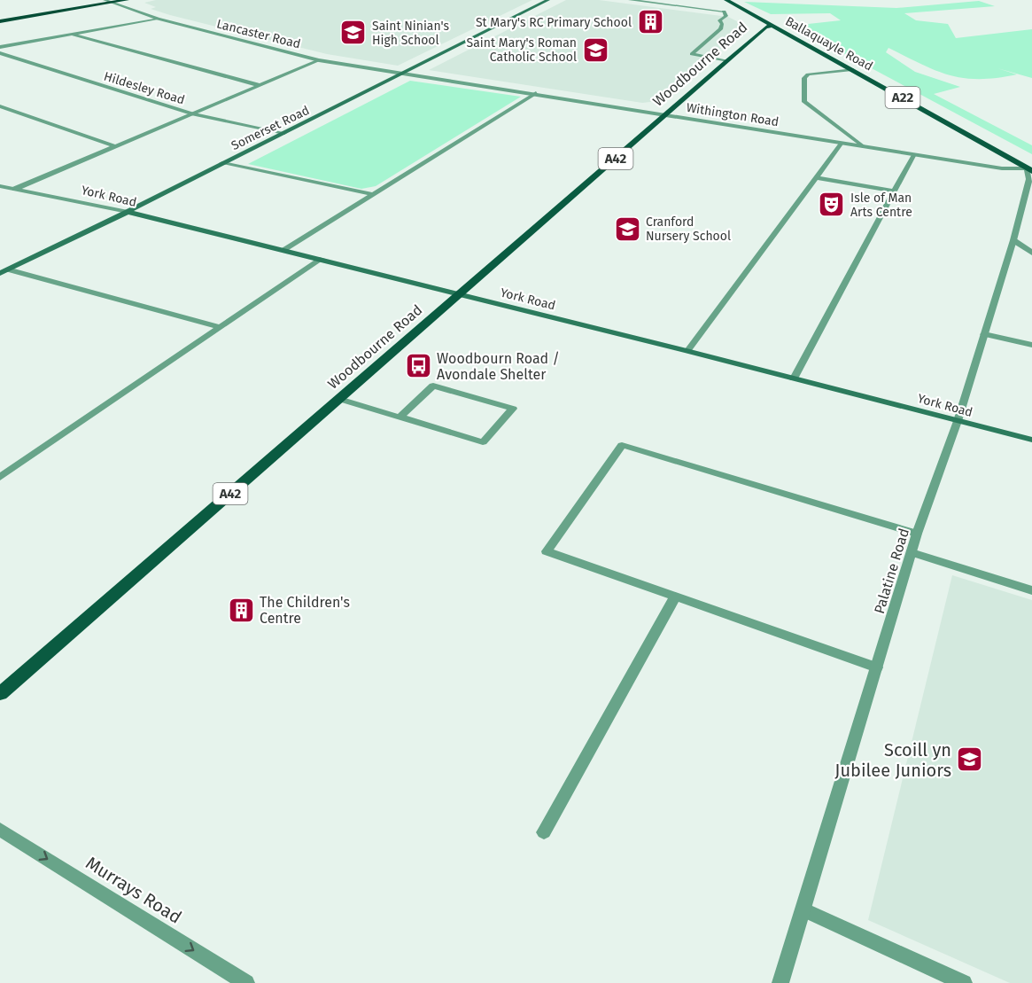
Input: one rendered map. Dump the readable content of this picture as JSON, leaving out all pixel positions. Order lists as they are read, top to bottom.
{
  "streets": {
    "main road": [
      "Ballaquayle Road",
      "Woodbourne Road",
      "A22",
      "Somerset Road",
      "A42",
      "York Road"
    ],
    "street": [
      "Lancaster Road",
      "Hildesley Road",
      "Withington Road",
      "Palatine Road",
      "Murrays Road"
    ]
  },
  "crossings": [
    ["Lancaster Road", "Withington Road"],
    ["Lancaster Road", "Somerset Road"],
    ["Ballaquayle Road", "Woodbourne Road"],
    ["Ballaquayle Road", "Withington Road"],
    ["Ballaquayle Road", "Palatine Road"],
    ["Woodbourne Road", "Withington Road"],
    ["Woodbourne Road", "York Road"],
    ["Hildesley Road", "Somerset Road"],
    ["Withington Road", "Somerset Road"],
    ["Withington Road", "Palatine Road"],
    ["Somerset Road", "York Road"],
    ["York Road", "Palatine Road"]
  ],
  "one_way": ["Murrays Road"],
  "places": {
    "building": ["St Mary's RC Primary School", "The Children's Centre"],
    "school or university": [
      "Saint Ninian's High School",
      "Saint Mary's Roman Catholic School",
      "Cranford Nursery School",
      "Scoill yn Jubilee Juniors"
    ],
    "theatre": ["Isle of Man Arts Centre"],
    "bus stop": ["Woodbourn Road / Avondale Shelter"]
  }
}
